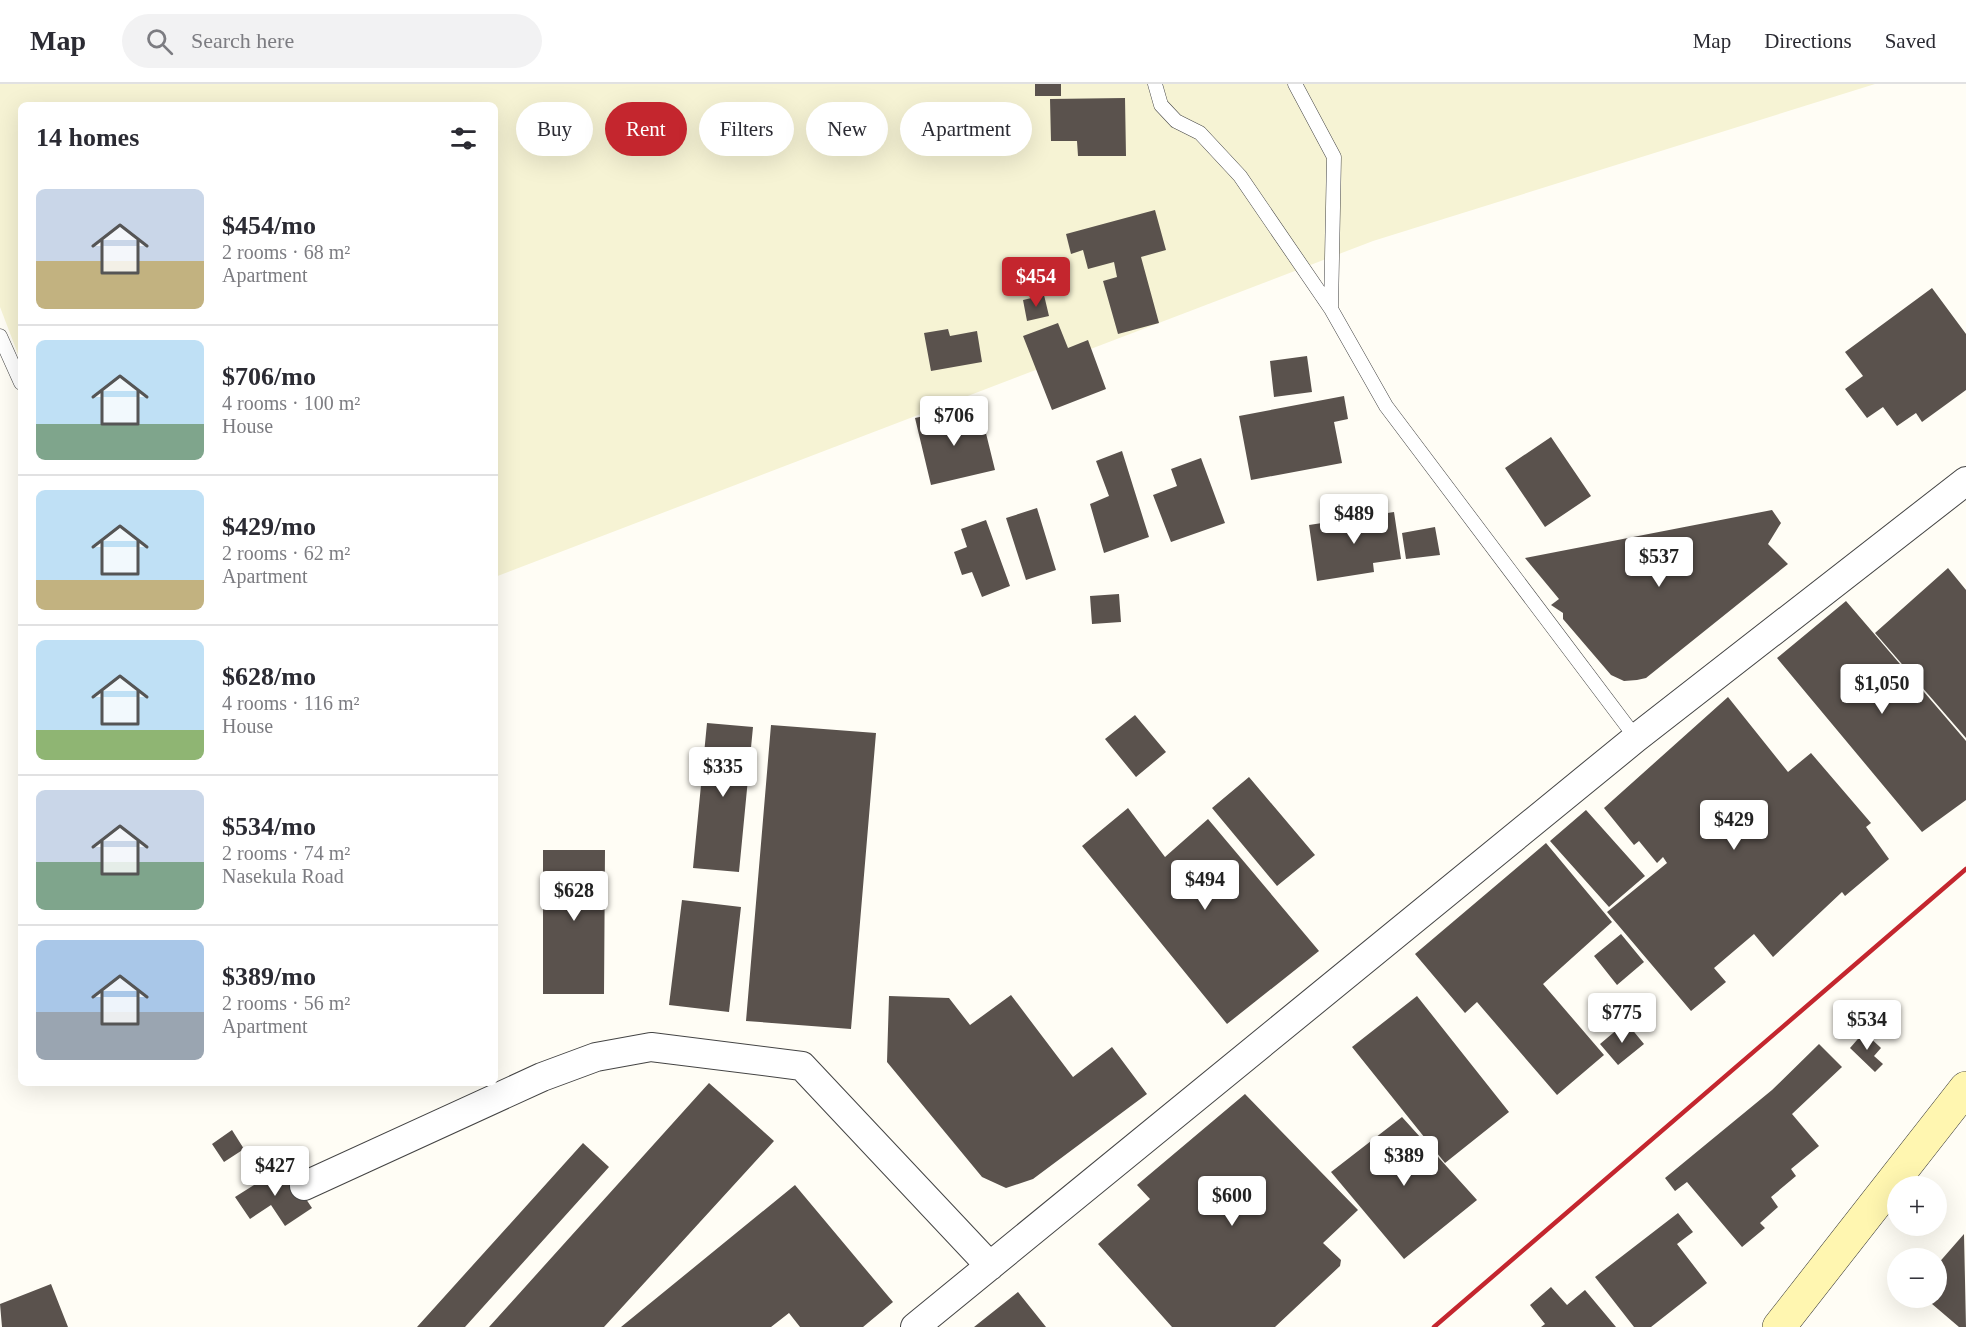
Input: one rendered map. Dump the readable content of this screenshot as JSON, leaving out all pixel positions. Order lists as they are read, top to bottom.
{
  "page": {
    "header": "Map",
    "search": "Search here",
    "nav": ["Map", "Directions", "Saved"],
    "chip": [
      "Buy",
      "Rent",
      "Filters",
      "New",
      "Apartment"
    ],
    "heading": "14 homes",
    "list": [
      {
        "name": "$454/mo",
        "note": "2 rooms · 68 m² · Apartment"
      },
      {
        "name": "$706/mo",
        "note": "4 rooms · 100 m² · House"
      },
      {
        "name": "$429/mo",
        "note": "2 rooms · 62 m² · Apartment"
      },
      {
        "name": "$628/mo",
        "note": "4 rooms · 116 m² · House"
      },
      {
        "name": "$534/mo",
        "note": "2 rooms · 74 m² · Nasekula Road"
      },
      {
        "name": "$389/mo",
        "note": "2 rooms · 56 m² · Apartment"
      }
    ],
    "price": [
      "$454",
      "$706",
      "$489",
      "$537",
      "$1,050",
      "$335",
      "$429",
      "$494",
      "$628",
      "$775",
      "$534",
      "$389",
      "$427",
      "$600"
    ],
    "map_buttons": ["+", "−"]
  }
}
